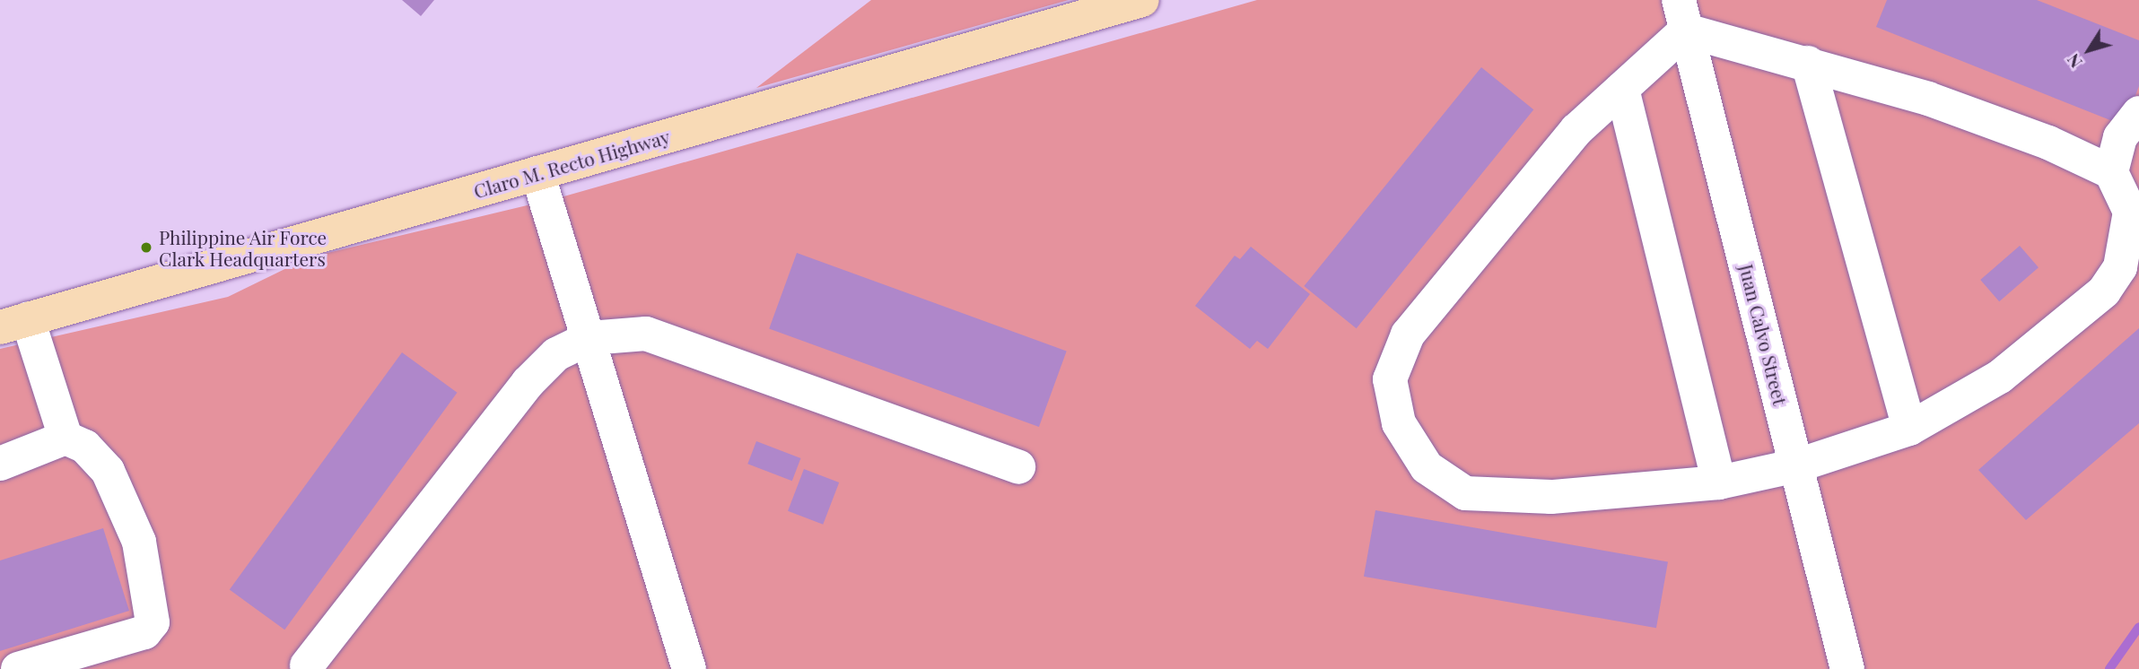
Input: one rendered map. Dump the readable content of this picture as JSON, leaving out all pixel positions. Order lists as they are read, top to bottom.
{
  "streets": {
    "main road": ["Claro M. Recto Highway"],
    "street": ["Juan Calvo Street"]
  },
  "places": ["Philippine Air Force Clark Headquarters"],
  "north": "bottom left"
}
